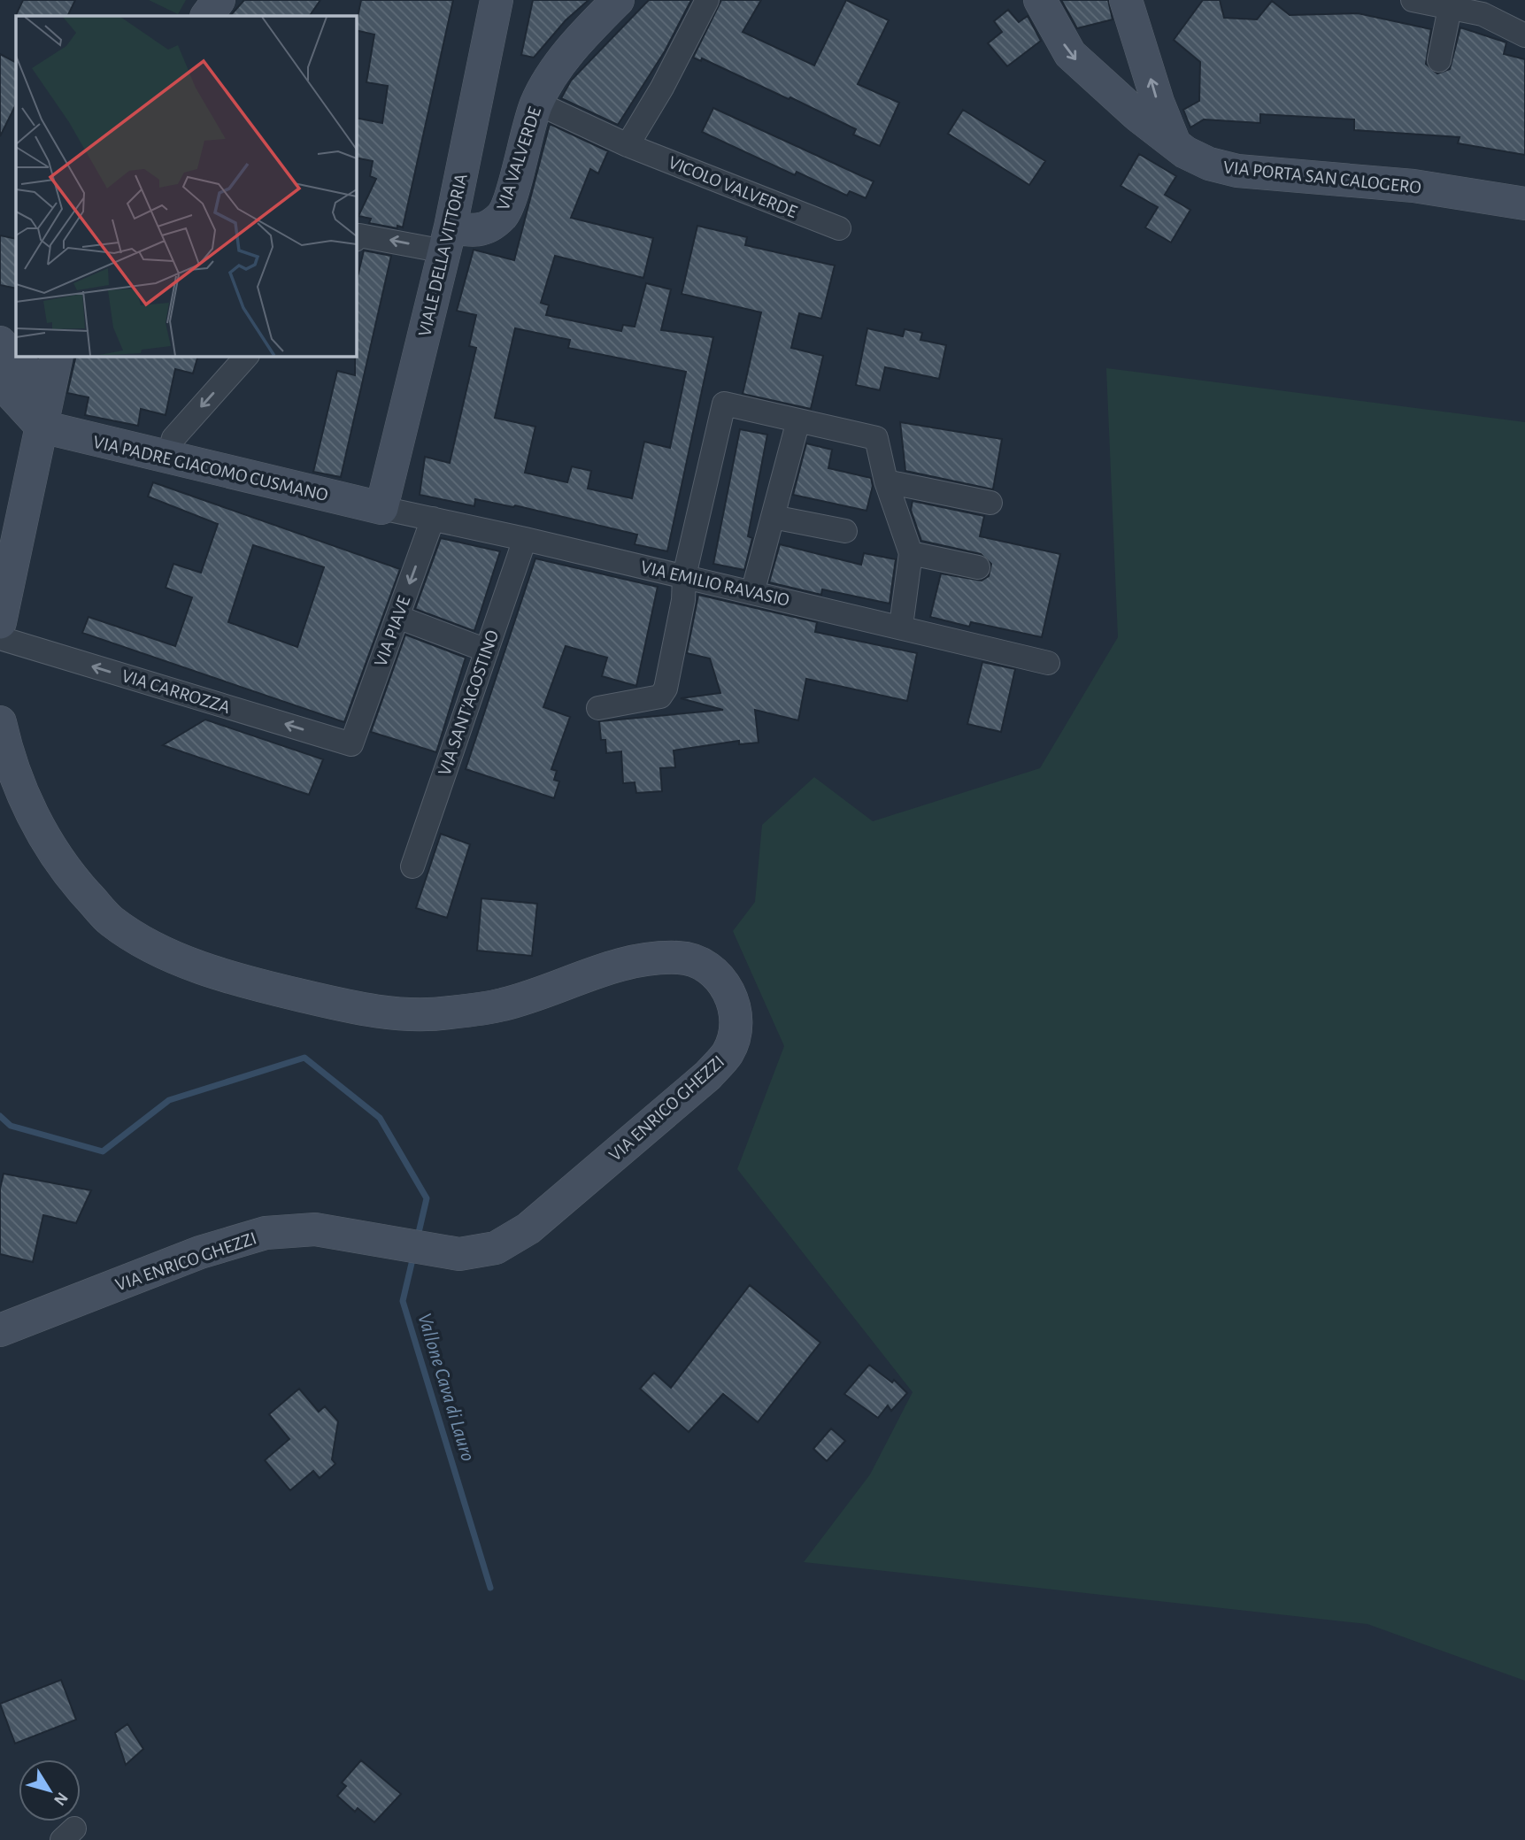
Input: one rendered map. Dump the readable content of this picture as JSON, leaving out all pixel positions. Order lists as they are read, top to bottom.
{
  "streets": {
    "street": [
      "VIA VALVERDE",
      "VIA PORTA SAN CALOGERO",
      "VICOLO VALVERDE",
      "VIALE DELLA VITTORIA",
      "VIA PADRE GIACOMO CUSMANO",
      "VIA EMILIO RAVASIO",
      "VIA PIAVE",
      "VIA CARROZZA",
      "VIA SANT'AGOSTINO",
      "VIA ENRICO GHEZZI"
    ]
  },
  "crossings": [
    ["VIA VALVERDE", "VICOLO VALVERDE"],
    ["VIA VALVERDE", "VIALE DELLA VITTORIA"],
    ["VIALE DELLA VITTORIA", "VIA PADRE GIACOMO CUSMANO"],
    ["VIALE DELLA VITTORIA", "VIA EMILIO RAVASIO"],
    ["VIA PADRE GIACOMO CUSMANO", "VIA EMILIO RAVASIO"],
    ["VIA EMILIO RAVASIO", "VIA PIAVE"],
    ["VIA EMILIO RAVASIO", "VIA SANT'AGOSTINO"],
    ["VIA PIAVE", "VIA CARROZZA"]
  ],
  "one_way": ["VIA PIAVE", "VIA CARROZZA"],
  "water": ["Vallone Cava di Lauro"],
  "north": "bottom right"
}
